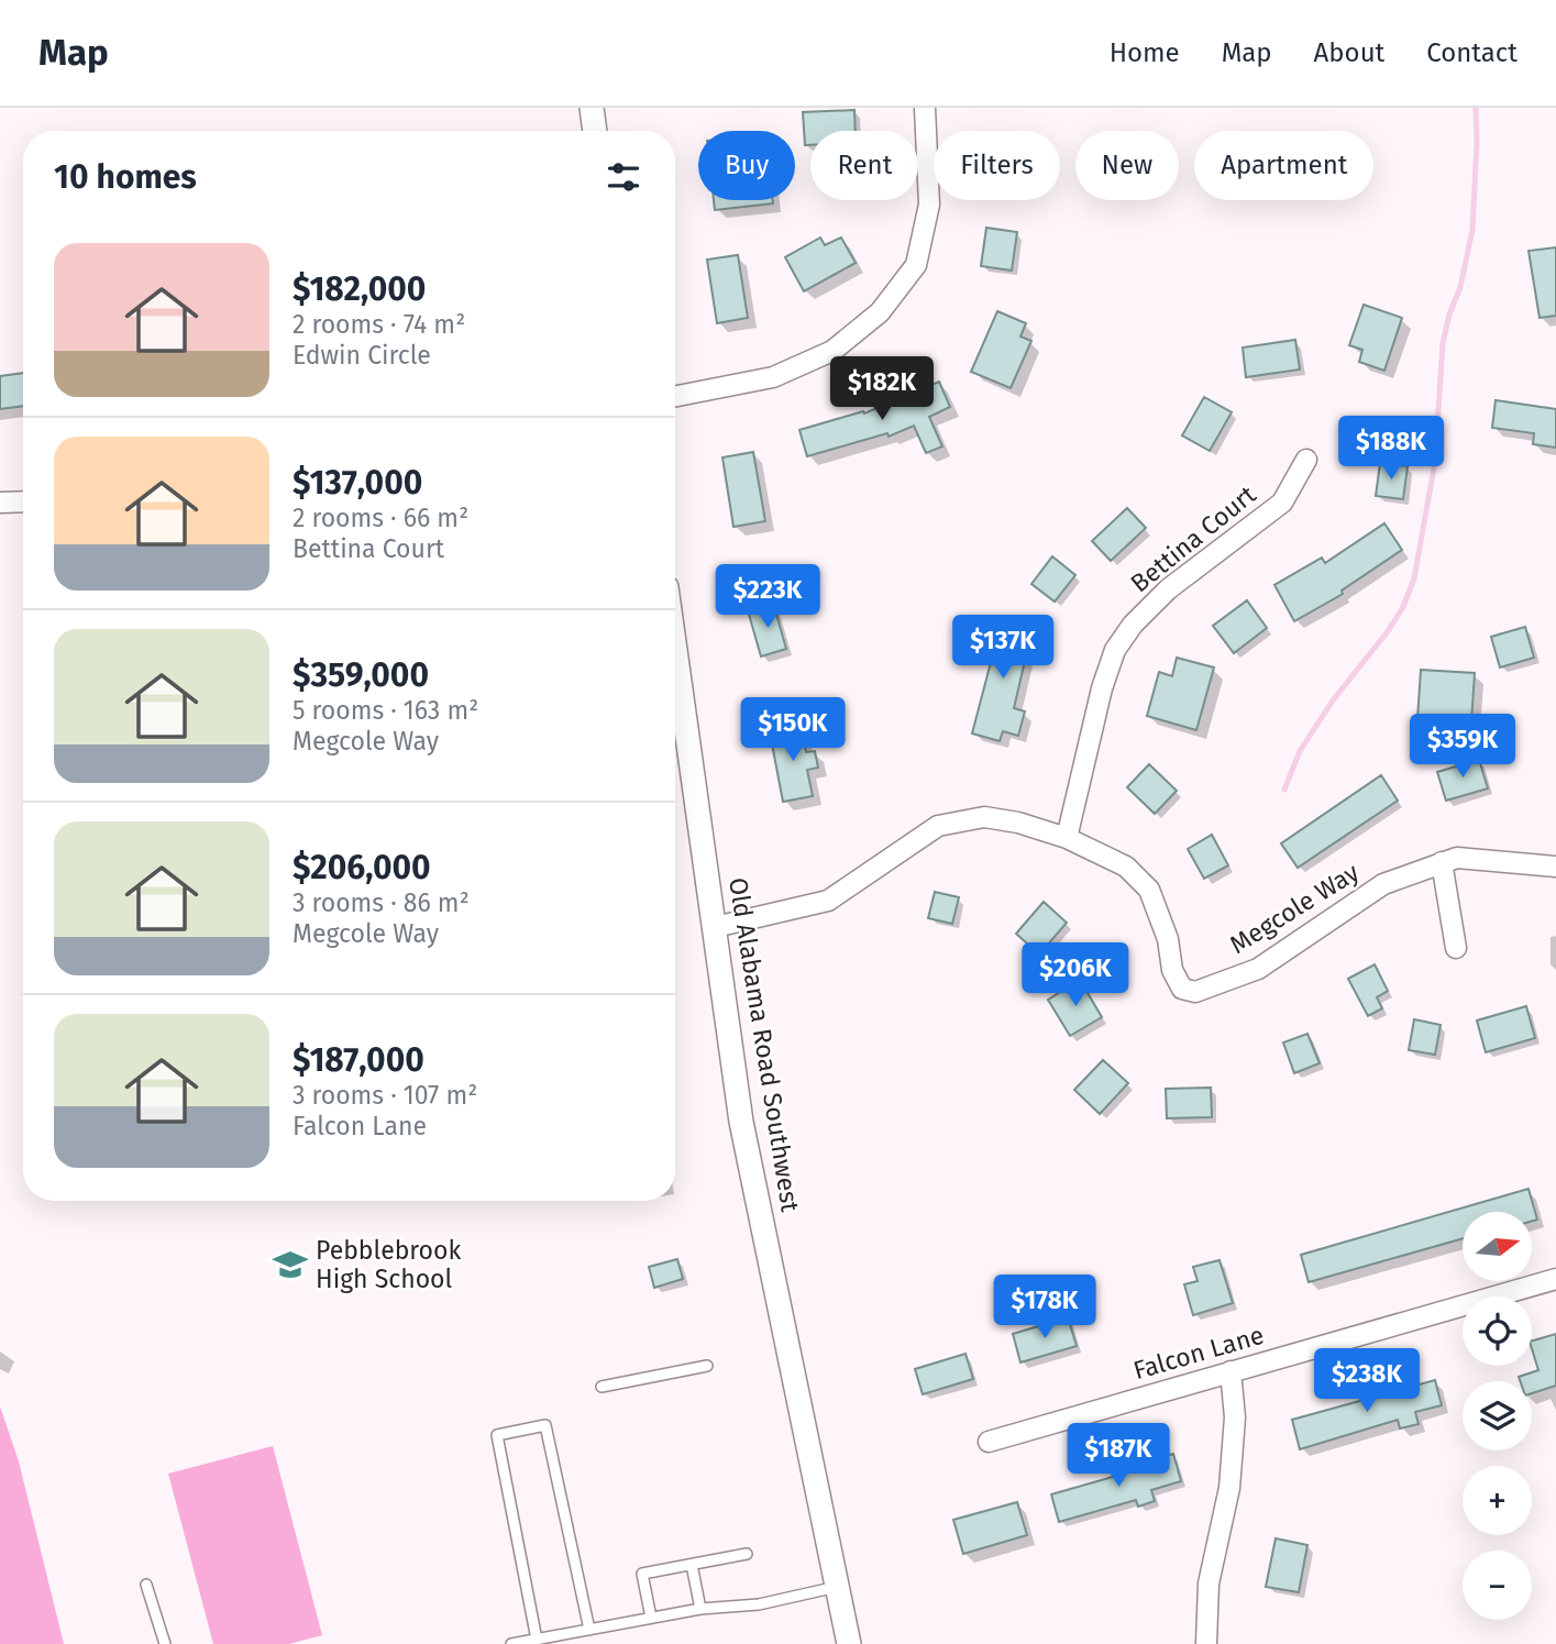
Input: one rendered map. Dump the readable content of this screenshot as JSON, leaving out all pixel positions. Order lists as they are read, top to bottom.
{
  "streets": {
    "street": [
      "Bettina Court",
      "Megcole Way",
      "Old Alabama Road Southwest",
      "Falcon Lane"
    ]
  },
  "crossings": [
    ["Bettina Court", "Megcole Way"],
    ["Megcole Way", "Old Alabama Road Southwest"]
  ],
  "places": {
    "school or university": ["Pebblebrook High School"]
  },
  "north": "right",
  "page": {
    "header": "Map",
    "nav": [
      "Home",
      "Map",
      "About",
      "Contact"
    ],
    "chip": [
      "Buy",
      "Rent",
      "Filters",
      "New",
      "Apartment"
    ],
    "heading": "10 homes",
    "list": [
      {
        "name": "$182,000",
        "note": "2 rooms · 74 m² · Edwin Circle"
      },
      {
        "name": "$137,000",
        "note": "2 rooms · 66 m² · Bettina Court"
      },
      {
        "name": "$359,000",
        "note": "5 rooms · 163 m² · Megcole Way"
      },
      {
        "name": "$206,000",
        "note": "3 rooms · 86 m² · Megcole Way"
      },
      {
        "name": "$187,000",
        "note": "3 rooms · 107 m² · Falcon Lane"
      }
    ],
    "price": [
      "$182K",
      "$188K",
      "$223K",
      "$137K",
      "$150K",
      "$359K",
      "$206K",
      "$178K",
      "$238K",
      "$187K"
    ],
    "map_buttons": ["+", "−"]
  }
}
